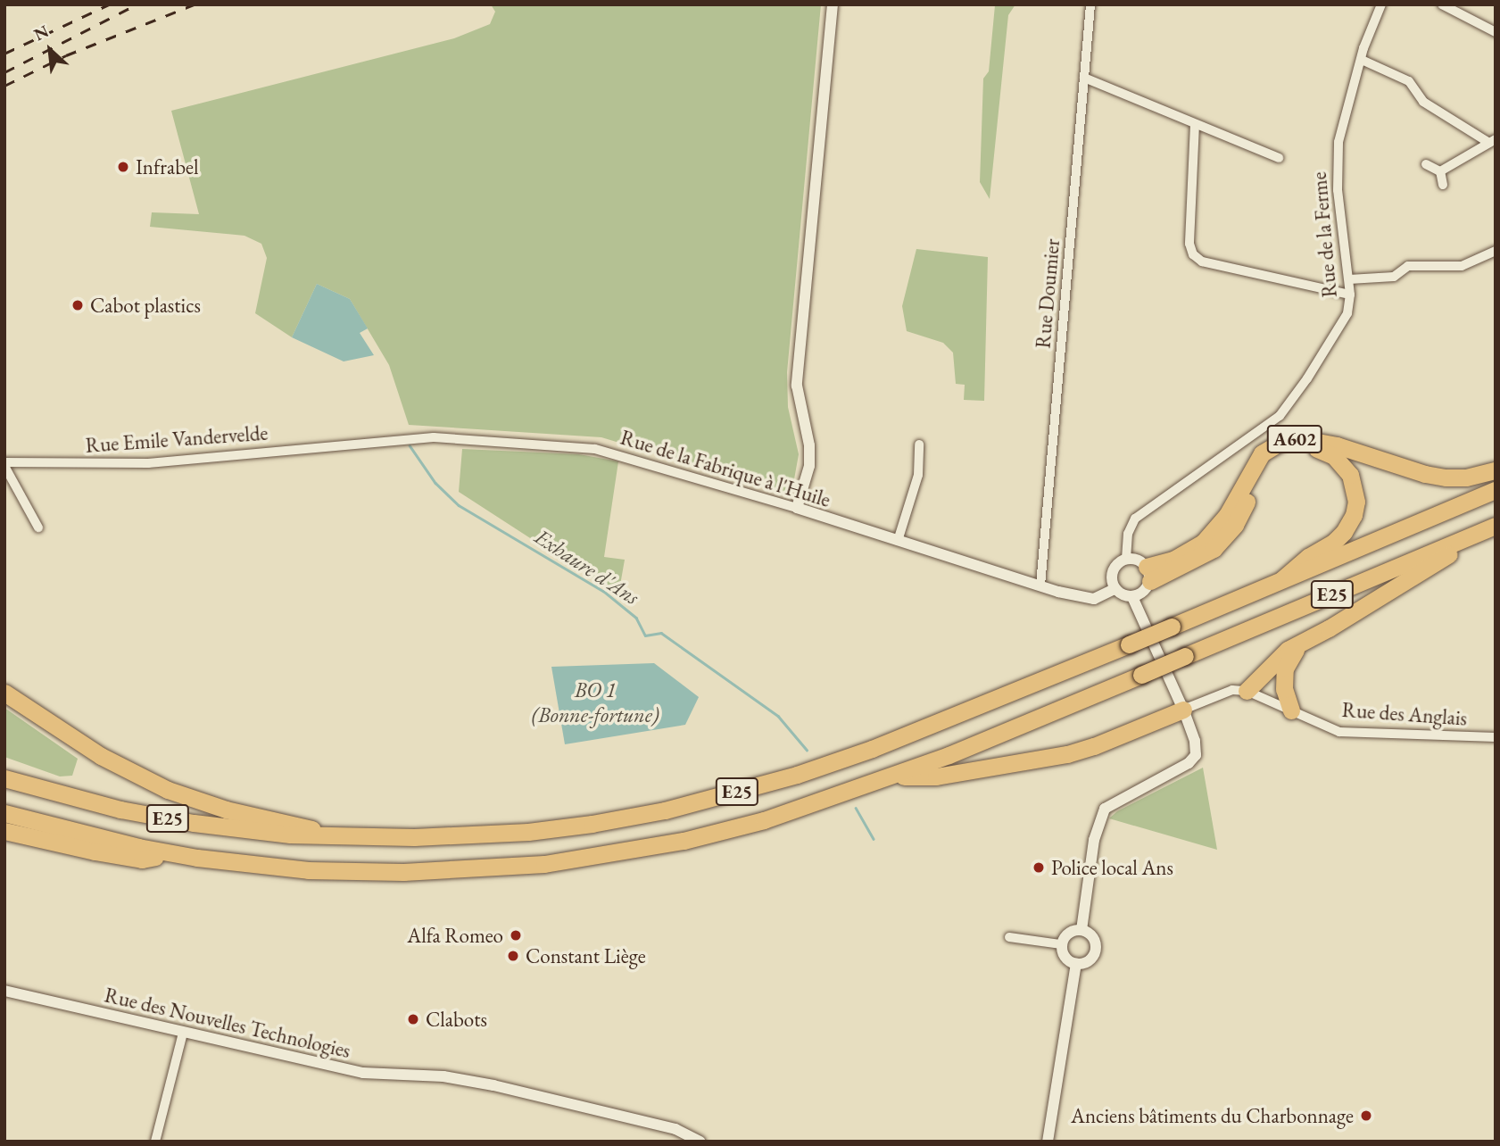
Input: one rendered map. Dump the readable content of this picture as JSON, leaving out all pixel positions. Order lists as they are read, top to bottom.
{
  "streets": {
    "highway": ["A602", "E25"],
    "street": [
      "Rue de la Ferme",
      "Rue Doumier",
      "Rue Emile Vandervelde",
      "Rue de la Fabrique à l'Huile",
      "Rue des Anglais",
      "Rue des Nouvelles Technologies"
    ]
  },
  "crossings": [
    ["Rue de la Ferme", "A602"],
    ["Rue de la Ferme", "Rue de la Fabrique à l'Huile"],
    ["Rue Doumier", "Rue de la Fabrique à l'Huile"],
    ["Rue Emile Vandervelde", "Rue de la Fabrique à l'Huile"],
    ["A602", "Rue de la Fabrique à l'Huile"],
    ["A602", "E25"]
  ],
  "water": ["Exhaure d'Ans", "BO 1 (Bonne-fortune)"],
  "places": [
    "Infrabel",
    "Cabot plastics",
    "Police local Ans",
    "Alfa Romeo",
    "Constant Liège",
    "Clabots",
    "Anciens bâtiments du Charbonnage"
  ],
  "north": "top left"
}
